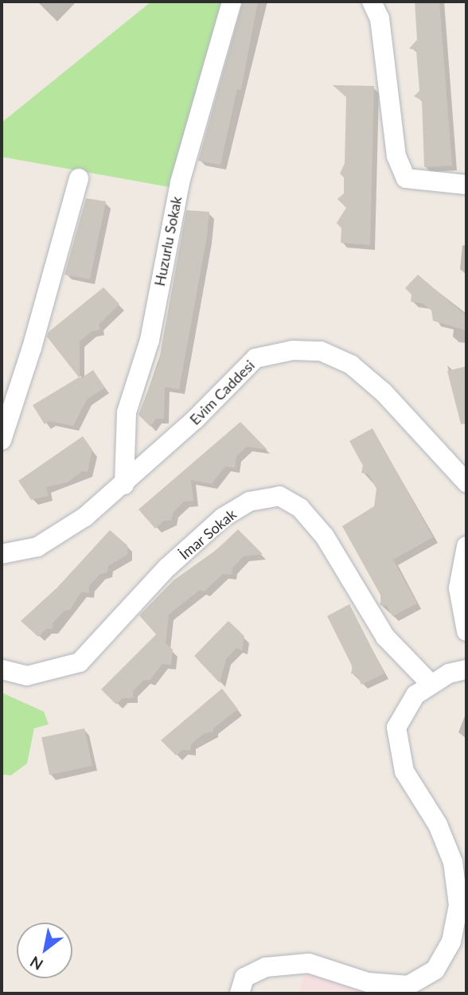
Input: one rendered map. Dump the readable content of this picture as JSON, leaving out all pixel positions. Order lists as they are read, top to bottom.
{
  "streets": {
    "street": ["Huzurlu Sokak", "Evim Caddesi", "İmar Sokak"]
  },
  "crossings": [
    ["Huzurlu Sokak", "Evim Caddesi"]
  ],
  "north": "bottom left"
}
